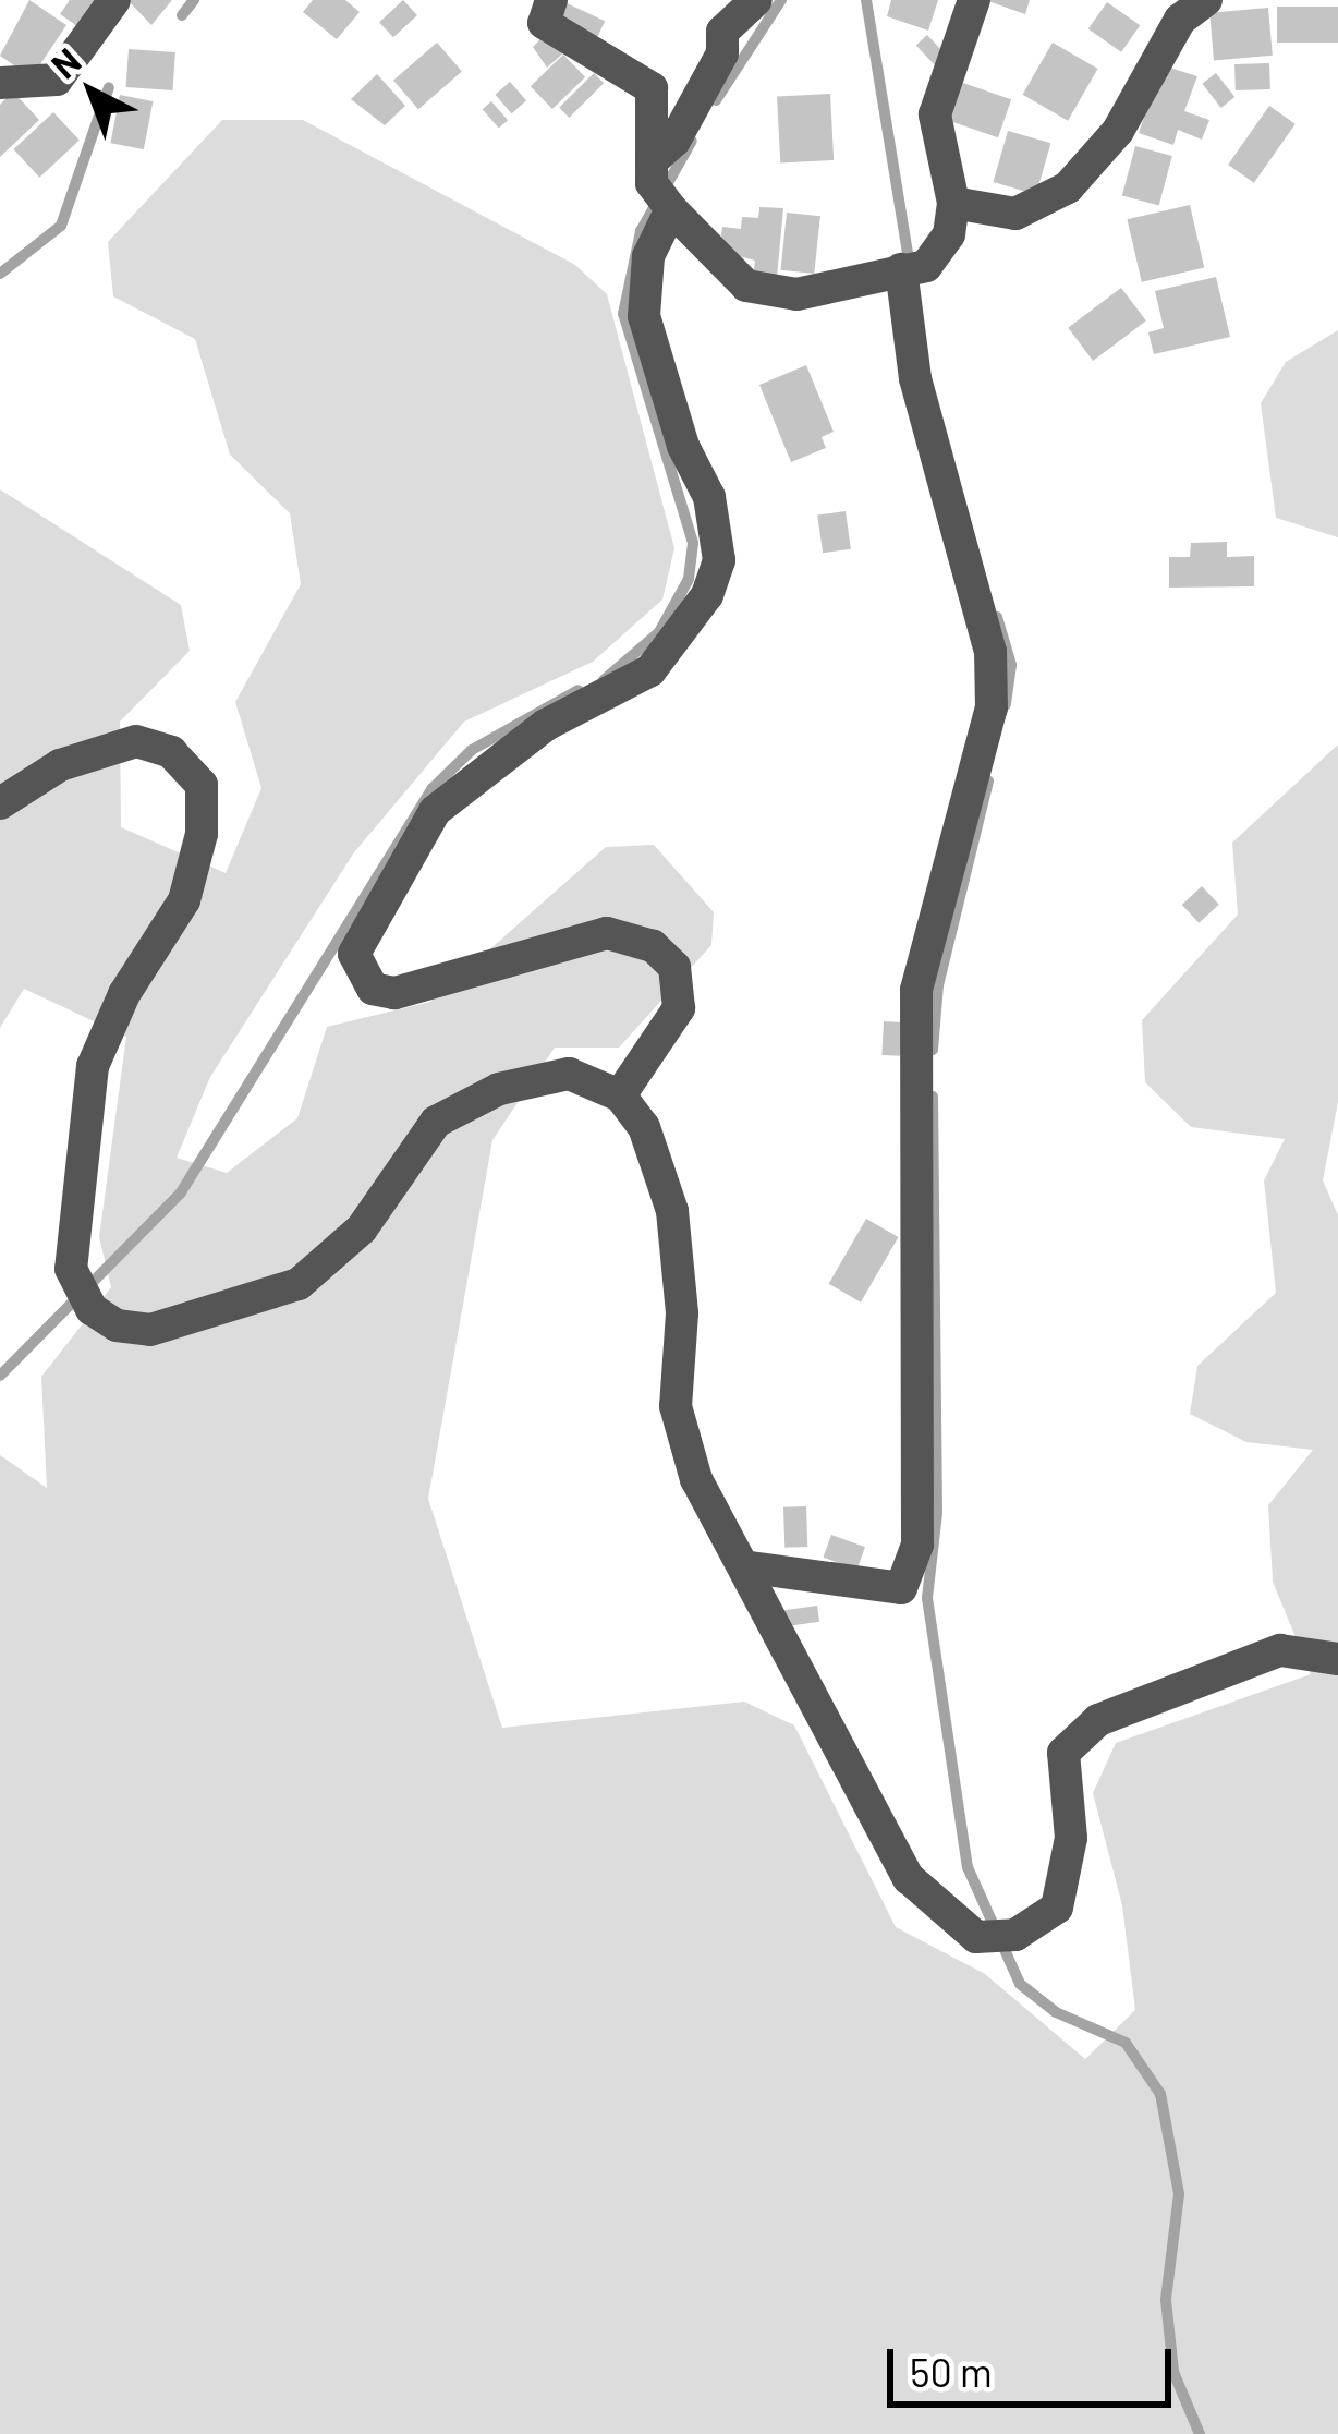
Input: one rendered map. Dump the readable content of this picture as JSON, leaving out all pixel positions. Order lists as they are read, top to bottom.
{
  "scale_bar": "50 m",
  "north": "top left"
}
